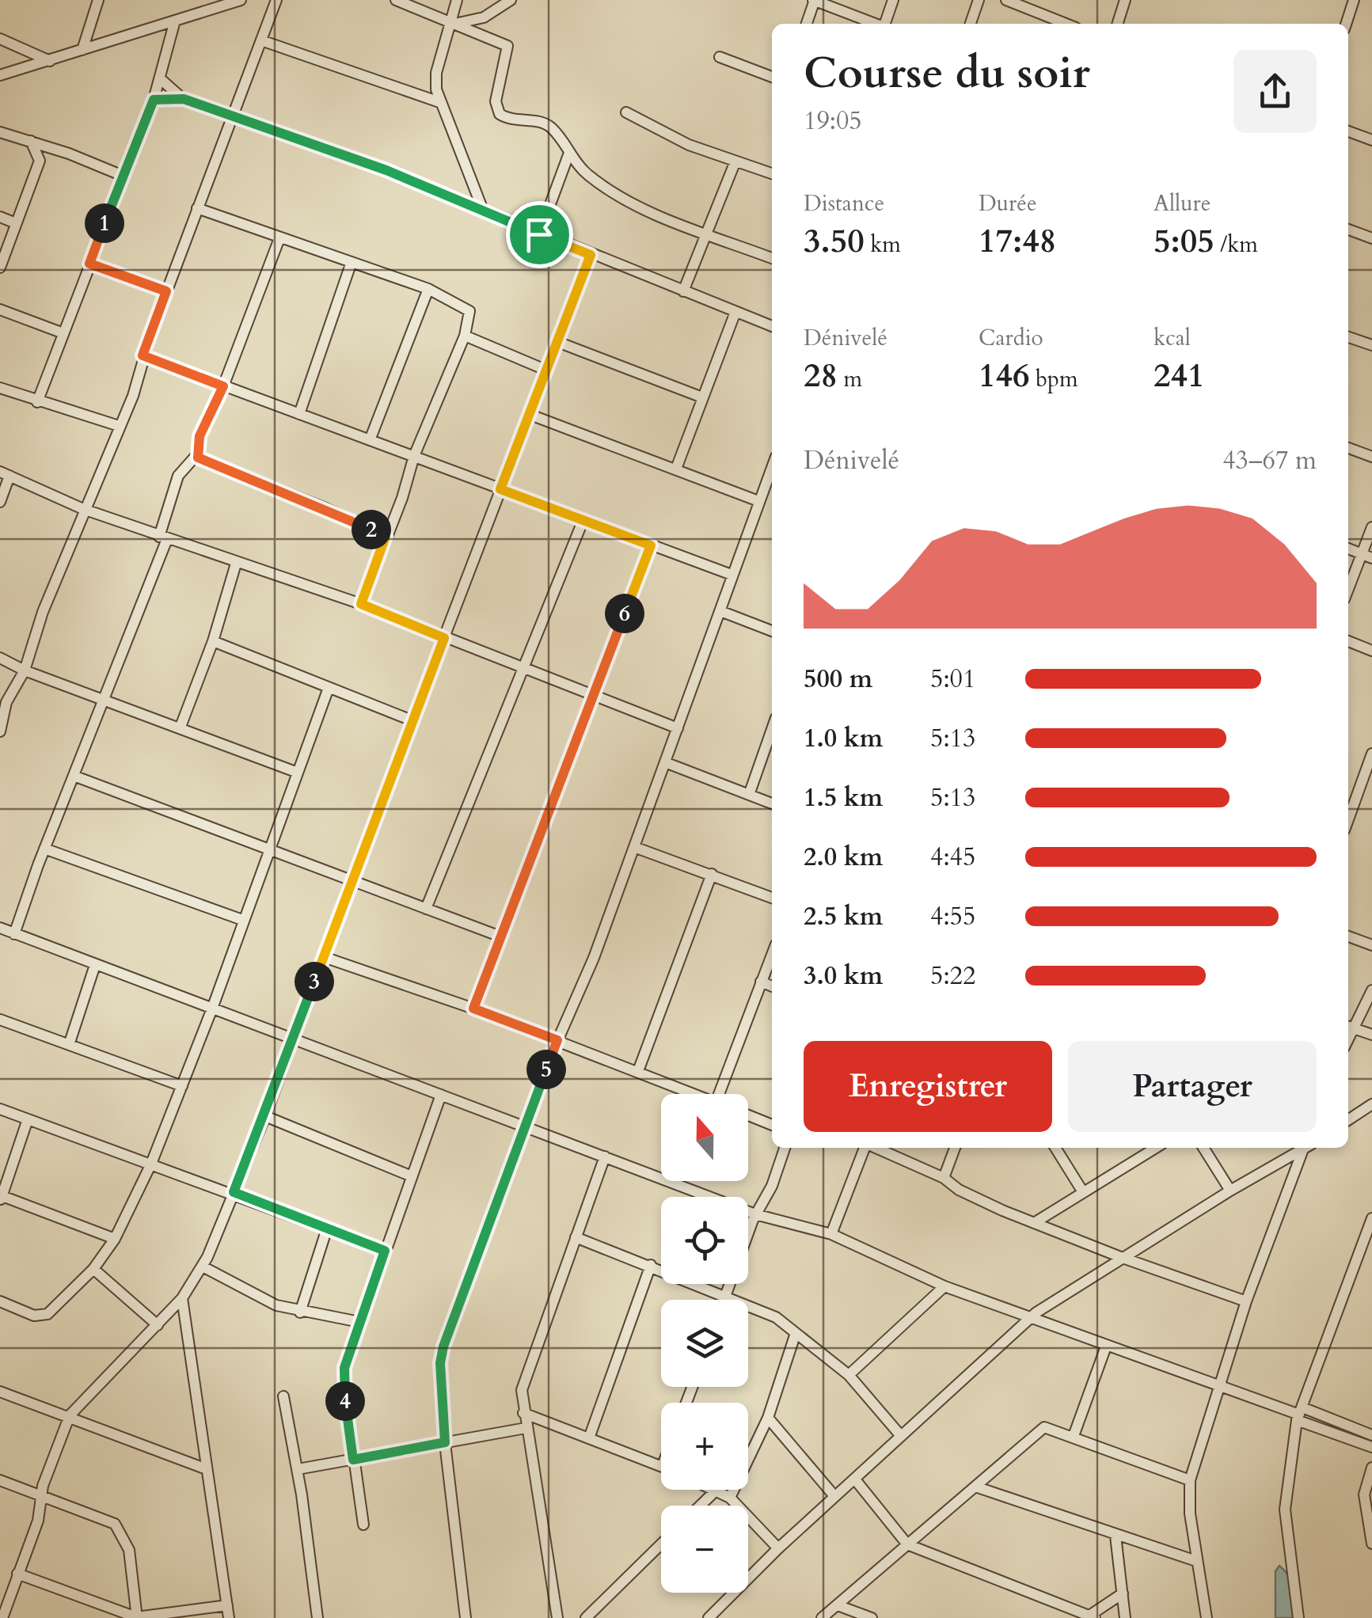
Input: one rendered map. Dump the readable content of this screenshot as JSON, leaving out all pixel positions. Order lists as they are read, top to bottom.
{
  "north": "top",
  "page": {
    "heading": ["Course du soir", "19:05"],
    "stats": [
      ["Distance", "3.50 km"],
      ["Durée", "17:48"],
      ["Allure", "5:05 /km"],
      ["Dénivelé", "28 m"],
      ["Cardio", "146 bpm"],
      ["kcal", "241"]
    ],
    "pins": [
      "1",
      "2",
      "6",
      "3",
      "5",
      "4"
    ],
    "chart": ["Dénivelé", "43–67 m"],
    "list": [
      {
        "name": "500 m",
        "note": "5:01"
      },
      {
        "name": "1.0 km",
        "note": "5:13"
      },
      {
        "name": "1.5 km",
        "note": "5:13"
      },
      {
        "name": "2.0 km",
        "note": "4:45"
      },
      {
        "name": "2.5 km",
        "note": "4:55"
      },
      {
        "name": "3.0 km",
        "note": "5:22"
      }
    ],
    "buttons": ["Enregistrer", "Partager"],
    "map_buttons": ["+", "−"]
  }
}
